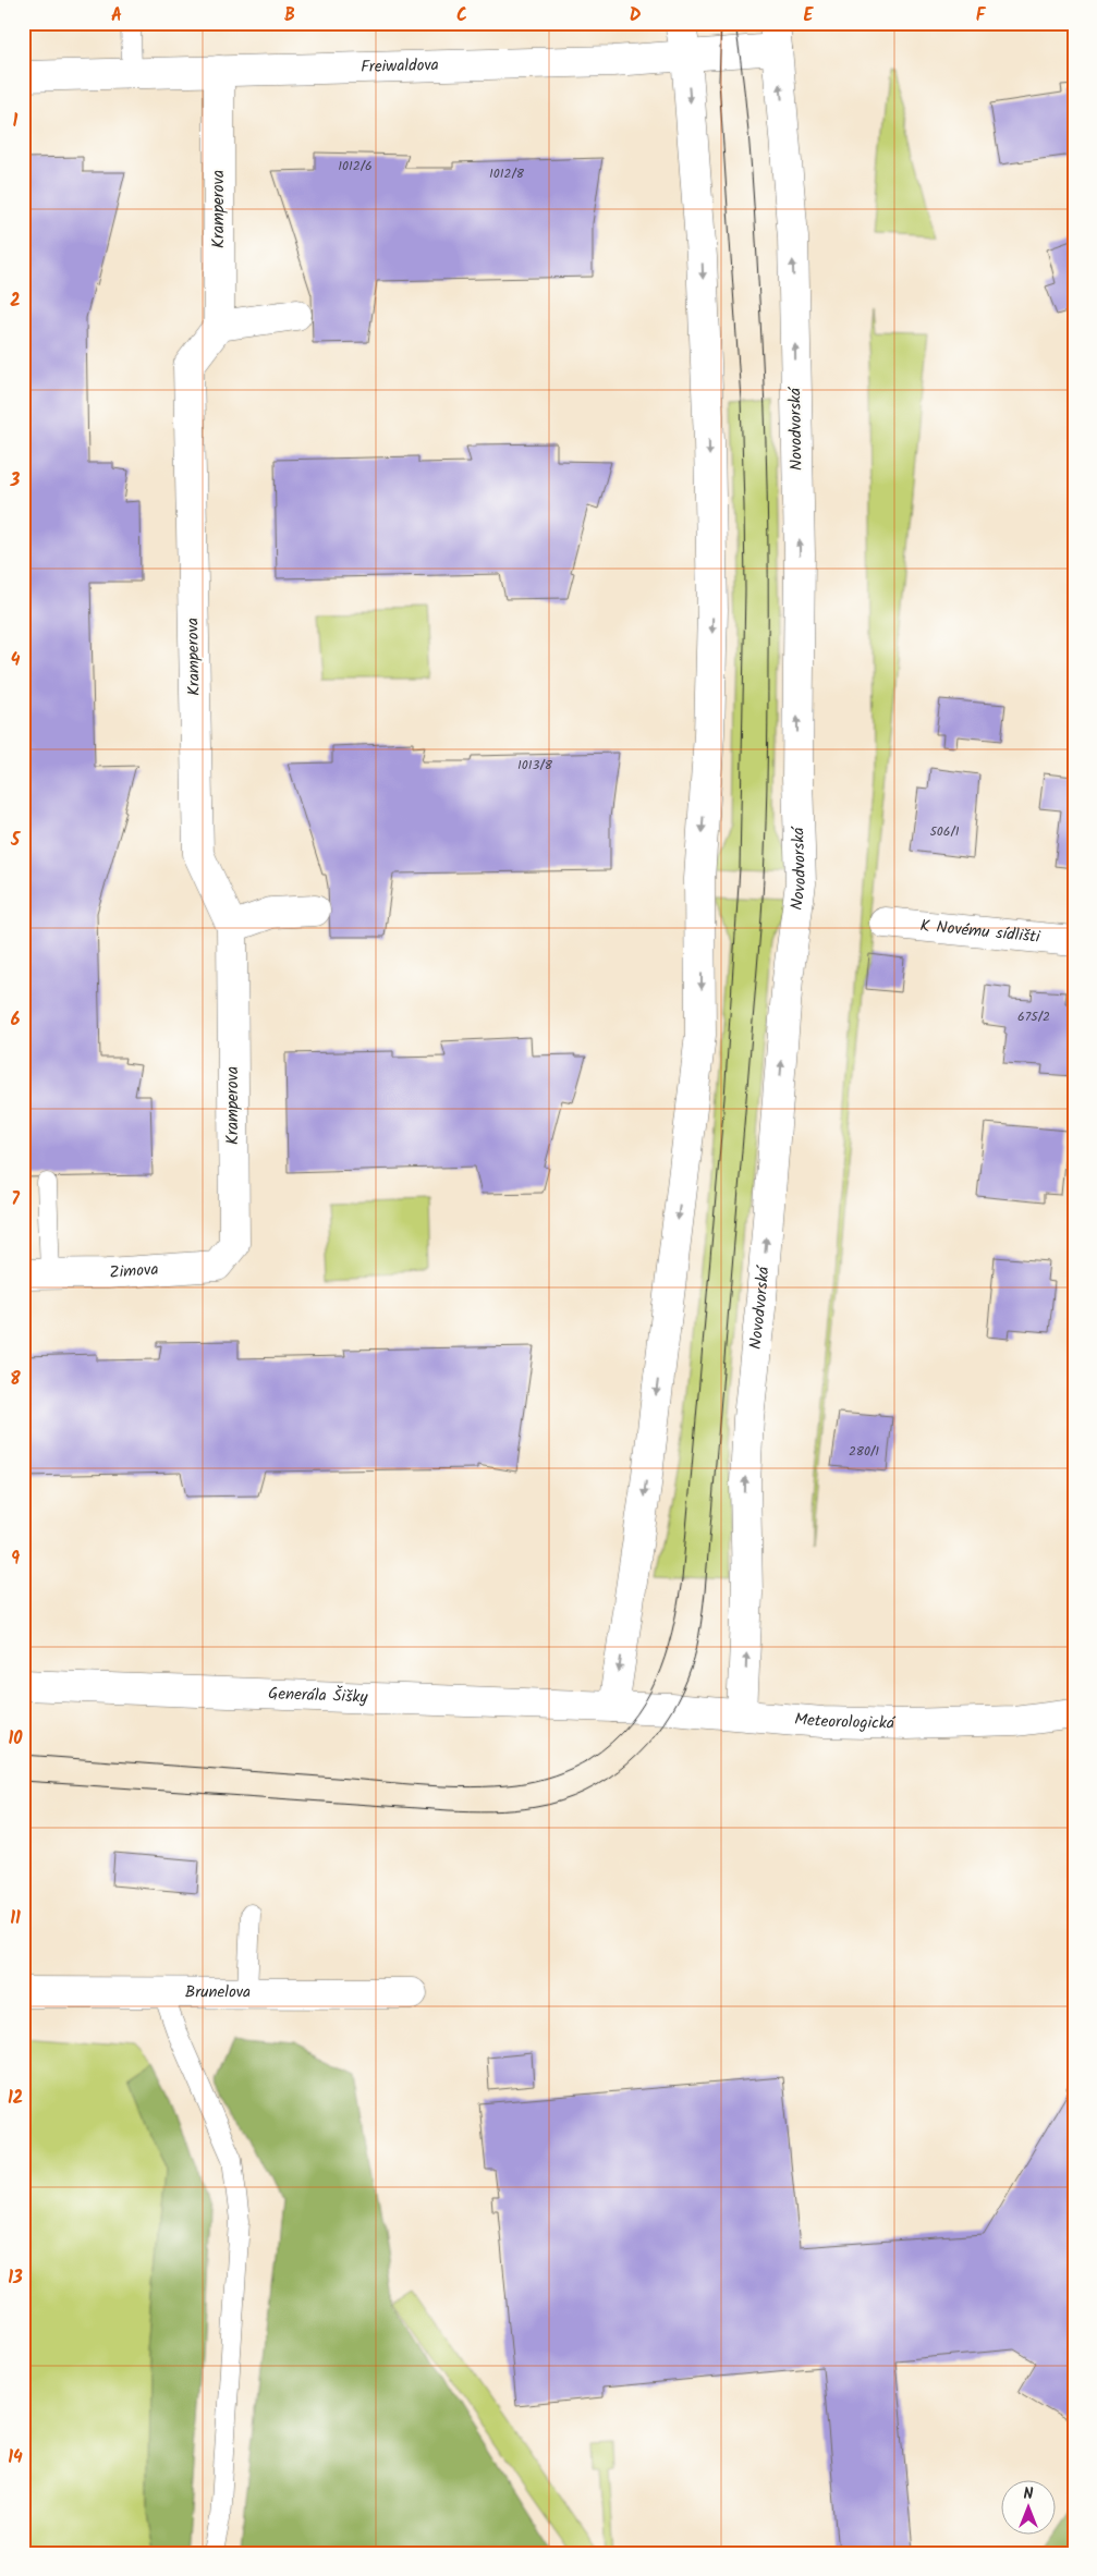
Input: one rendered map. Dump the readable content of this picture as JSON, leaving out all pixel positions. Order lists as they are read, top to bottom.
{
  "streets": {
    "main road": [
      "Freiwaldova",
      "Kramperova",
      "Novodvorská",
      "K Novému sídlišti",
      "Zimova",
      "Generála Šišky",
      "Meteorologická",
      "Brunelova"
    ]
  },
  "crossings": [
    ["Freiwaldova", "Kramperova"],
    ["Freiwaldova", "Novodvorská"],
    ["Kramperova", "Zimova"],
    ["Novodvorská", "Meteorologická"],
    ["Generála Šišky", "Meteorologická"]
  ],
  "house_numbers": [
    "1012/6",
    "1012/8",
    "1013/8",
    "506/1",
    "675/2",
    "280/1"
  ],
  "north": "top",
  "grid": {
    "columns": [
      "A",
      "B",
      "C",
      "D",
      "E",
      "F"
    ],
    "rows": [
      "1",
      "2",
      "3",
      "4",
      "5",
      "6",
      "7",
      "8",
      "9",
      "10",
      "11",
      "12",
      "13",
      "14"
    ]
  }
}
